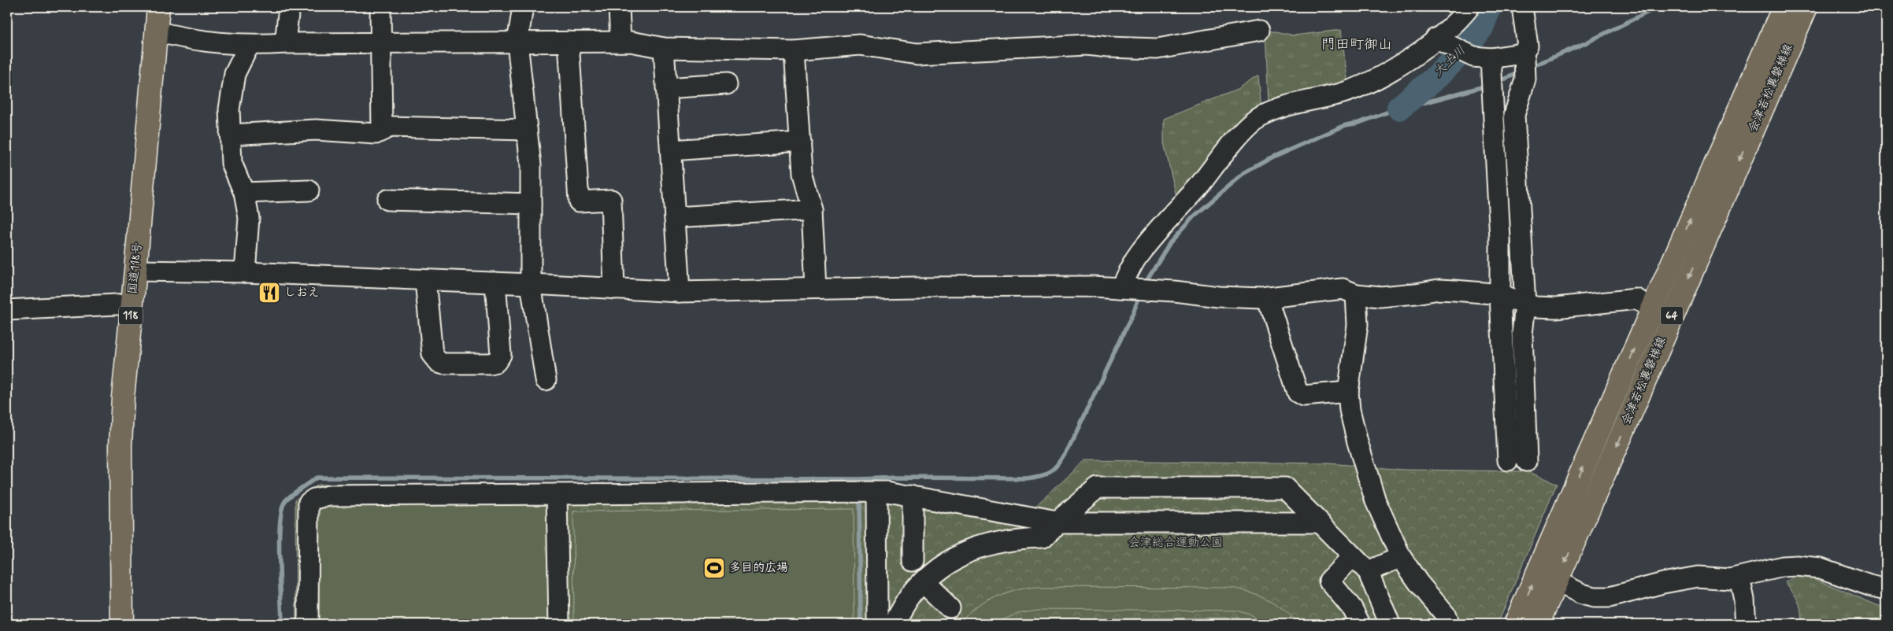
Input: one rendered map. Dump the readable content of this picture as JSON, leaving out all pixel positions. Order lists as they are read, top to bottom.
{
  "streets": {
    "main road": [
      "会津若松裏磐梯線",
      "国道118号",
      "118",
      "64"
    ]
  },
  "districts": ["門田町御山"],
  "water": ["大土川"],
  "parks": ["会津総合運動公園"],
  "places": {
    "restaurant": ["しおえ"],
    "sports": ["多目的広場"]
  }
}
